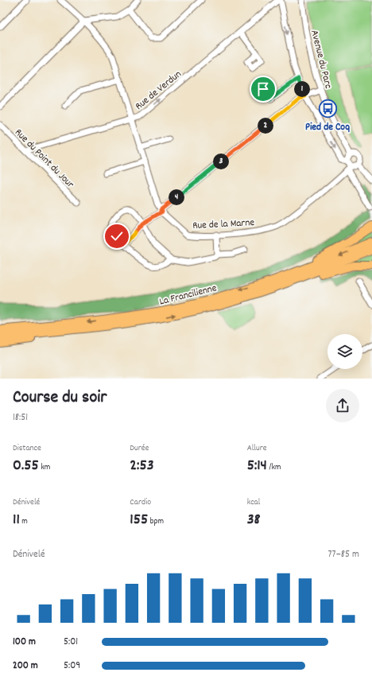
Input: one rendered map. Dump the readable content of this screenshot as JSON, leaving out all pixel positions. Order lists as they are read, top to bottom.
{
  "streets": {
    "highway": ["La Francilienne"],
    "street": [
      "Avenue du Parc",
      "Rue de Verdun",
      "Rue du Point du Jour",
      "Rue de la Marne"
    ]
  },
  "crossings": [
    ["Avenue du Parc", "Rue de la Marne"],
    ["Rue de Verdun", "Rue du Point du Jour"],
    ["Rue de Verdun", "Rue de la Marne"]
  ],
  "one_way": ["Rue de Verdun"],
  "places": {
    "bus stop": ["Pied de Coq"]
  },
  "page": {
    "pins": [
      "1",
      "2",
      "3",
      "4"
    ],
    "heading": ["Course du soir", "18:51"],
    "stats": [
      ["Distance", "0.55 km"],
      ["Durée", "2:53"],
      ["Allure", "5:14 /km"],
      ["Dénivelé", "11 m"],
      ["Cardio", "155 bpm"],
      ["kcal", "38"]
    ],
    "chart": ["Dénivelé", "77–85 m"],
    "list": [
      {
        "name": "100 m",
        "note": "5:01"
      },
      {
        "name": "200 m",
        "note": "5:09"
      }
    ]
  }
}
